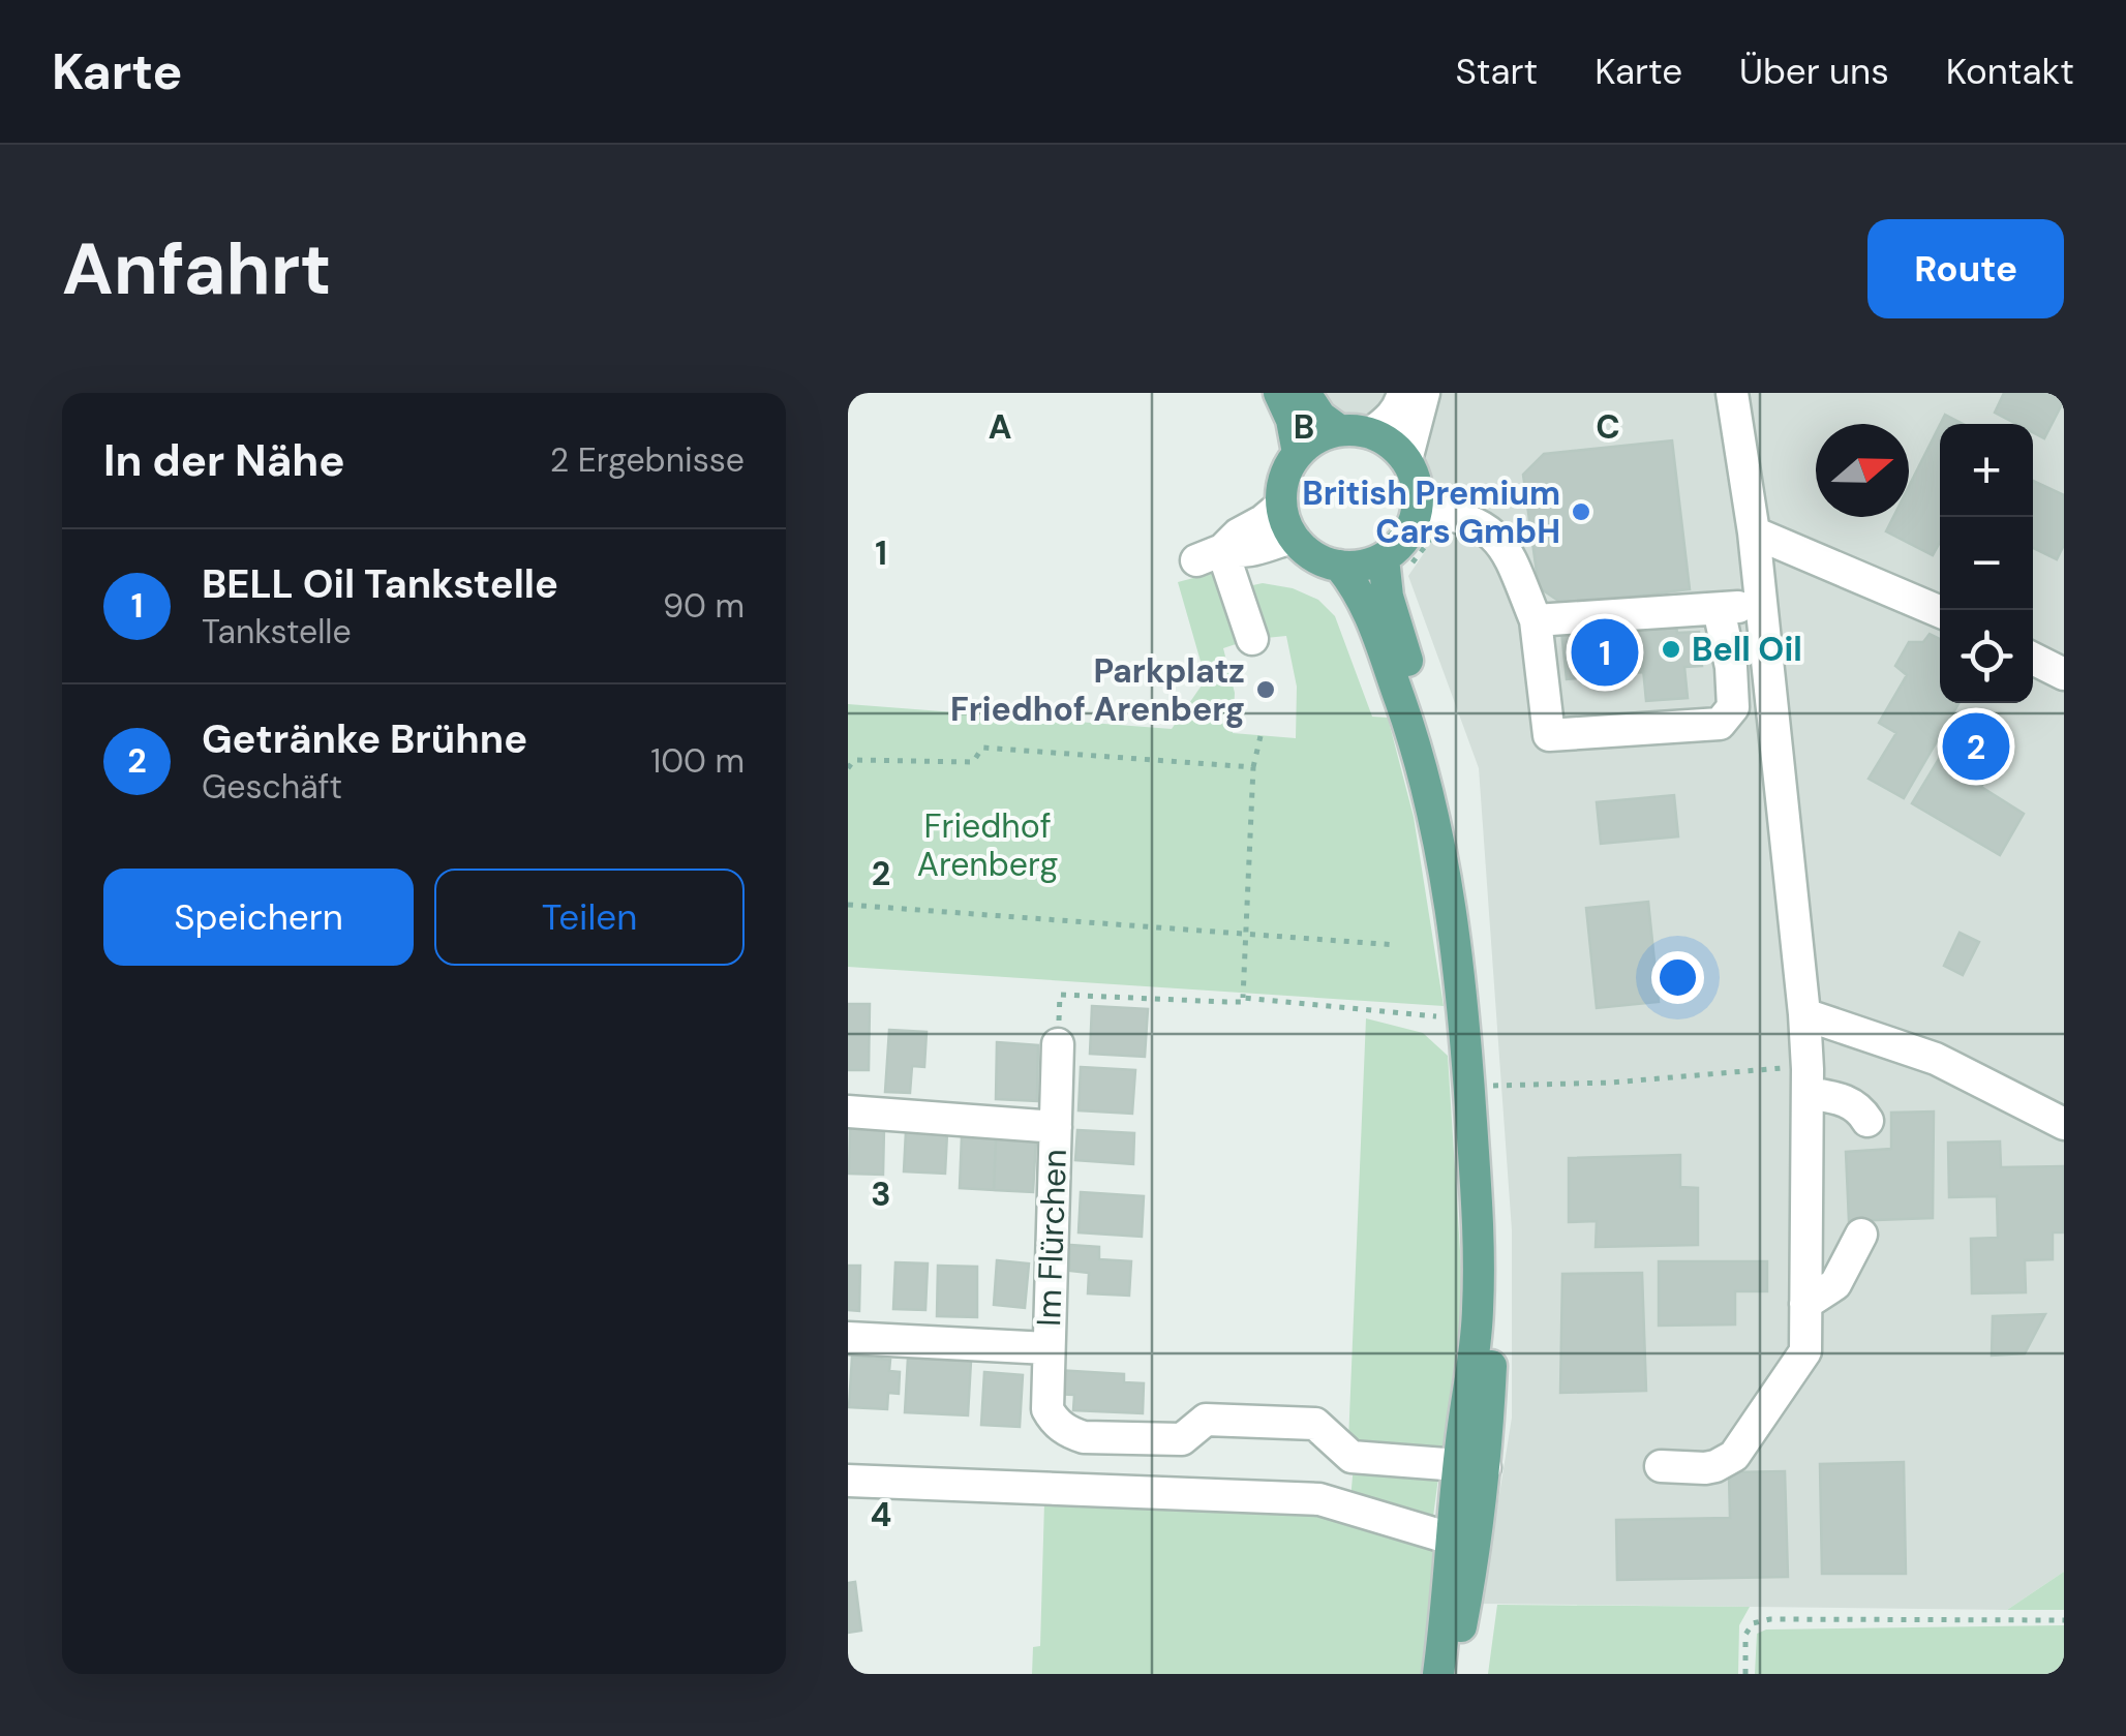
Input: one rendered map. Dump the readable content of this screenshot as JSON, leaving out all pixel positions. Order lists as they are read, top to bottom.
{
  "streets": {
    "street": ["Im Flürchen"]
  },
  "parks": ["Friedhof Arenberg"],
  "places": ["British Premium Cars GmbH", "Bell Oil", "Parkplatz Friedhof Arenberg"],
  "north": "right",
  "page": {
    "header": "Karte",
    "nav": [
      "Start",
      "Karte",
      "Über uns",
      "Kontakt"
    ],
    "buttons": [
      "Route",
      ["Speichern", "Teilen"]
    ],
    "title": "Anfahrt",
    "heading": ["In der Nähe", "2 Ergebnisse"],
    "map_buttons": ["+", "−"],
    "list": [
      {
        "mark": "1",
        "name": "BELL Oil Tankstelle",
        "note": "Tankstelle",
        "value": "90 m"
      },
      {
        "mark": "2",
        "name": "Getränke Brühne",
        "note": "Geschäft",
        "value": "100 m"
      }
    ],
    "pins": ["1", "2"]
  },
  "grid": {
    "columns": ["A", "B", "C"],
    "rows": [
      "1",
      "2",
      "3",
      "4"
    ]
  }
}
